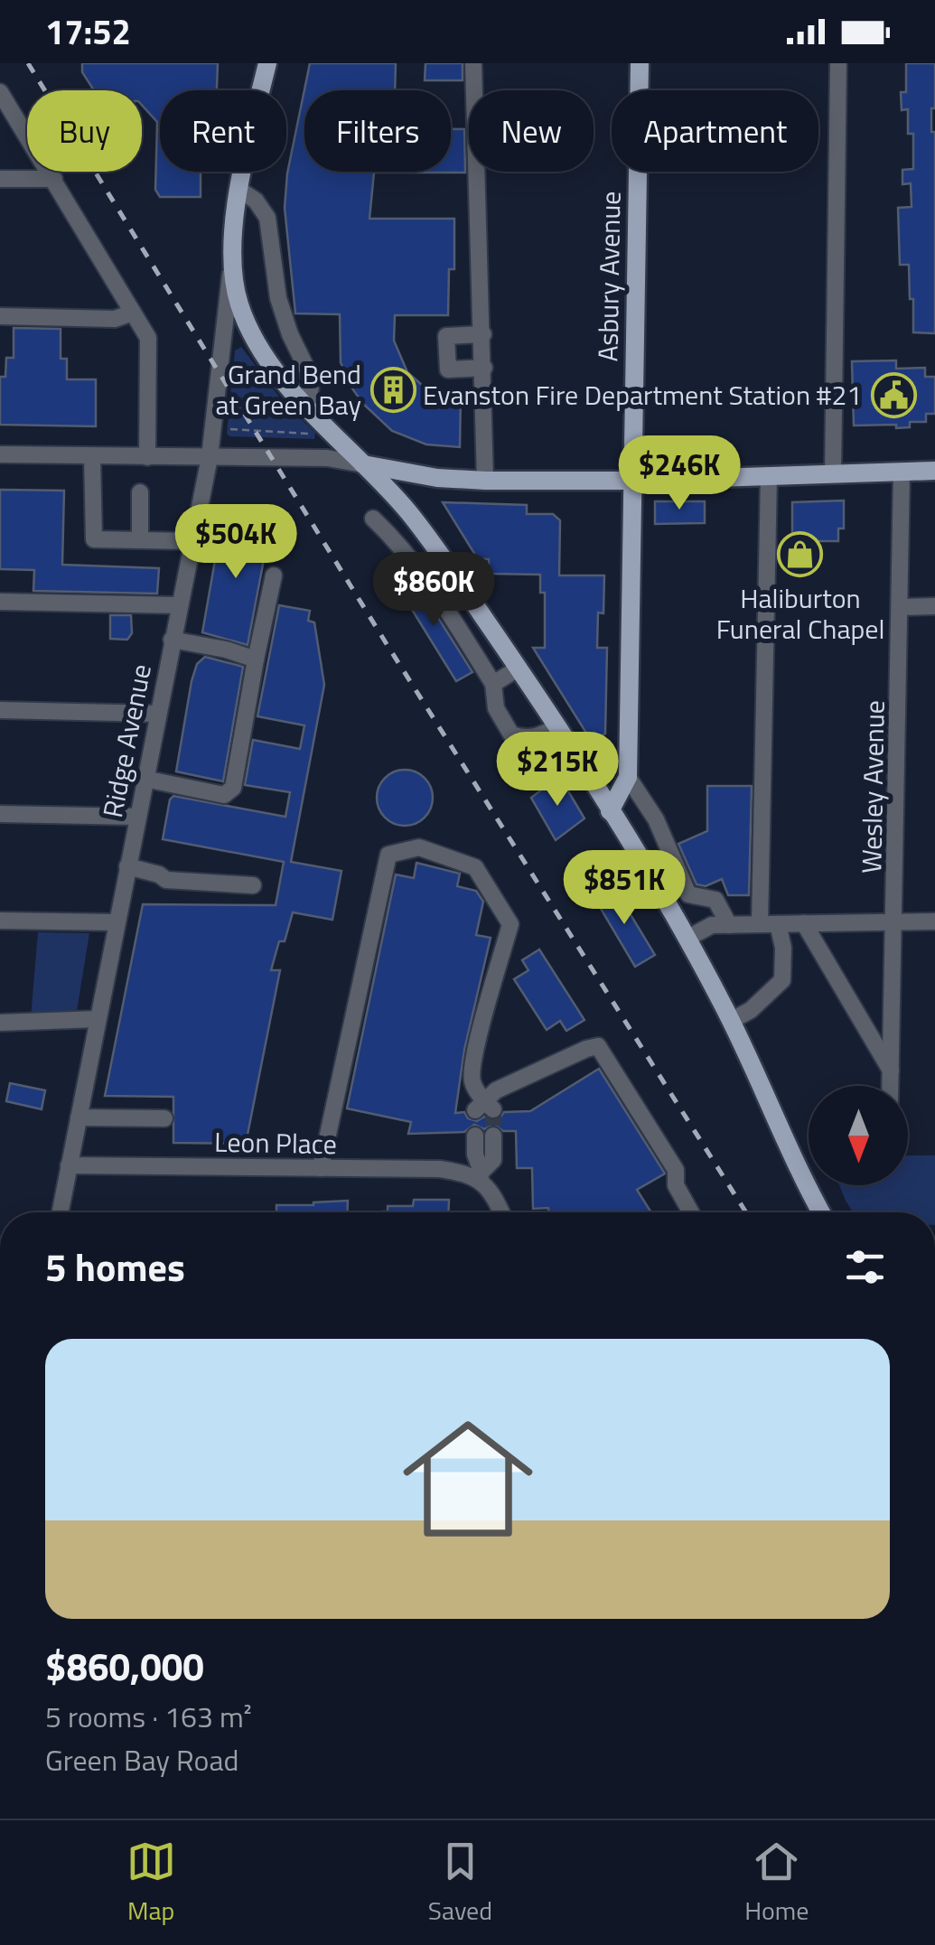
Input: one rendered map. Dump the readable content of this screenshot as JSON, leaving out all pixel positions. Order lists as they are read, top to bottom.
{
  "streets": {
    "main road": ["Asbury Avenue"],
    "street": ["Ridge Avenue", "Wesley Avenue", "Leon Place"]
  },
  "crossings": [
    ["Ridge Avenue", "Leon Place"]
  ],
  "places": {
    "building": ["Grand Bend at Green Bay"],
    "public building": ["Evanston Fire Department Station #21"],
    "shop": ["Haliburton Funeral Chapel"]
  },
  "north": "bottom",
  "page": {
    "status": "17:52",
    "chip": [
      "Buy",
      "Rent",
      "Filters",
      "New",
      "Apartment"
    ],
    "price": [
      "$246K",
      "$504K",
      "$860K",
      "$215K",
      "$851K"
    ],
    "heading": "5 homes",
    "list": [
      {
        "name": "$860,000",
        "note": "5 rooms · 163 m² · Green Bay Road"
      }
    ],
    "tabs": ["Map", "Saved", "Home"]
  }
}
